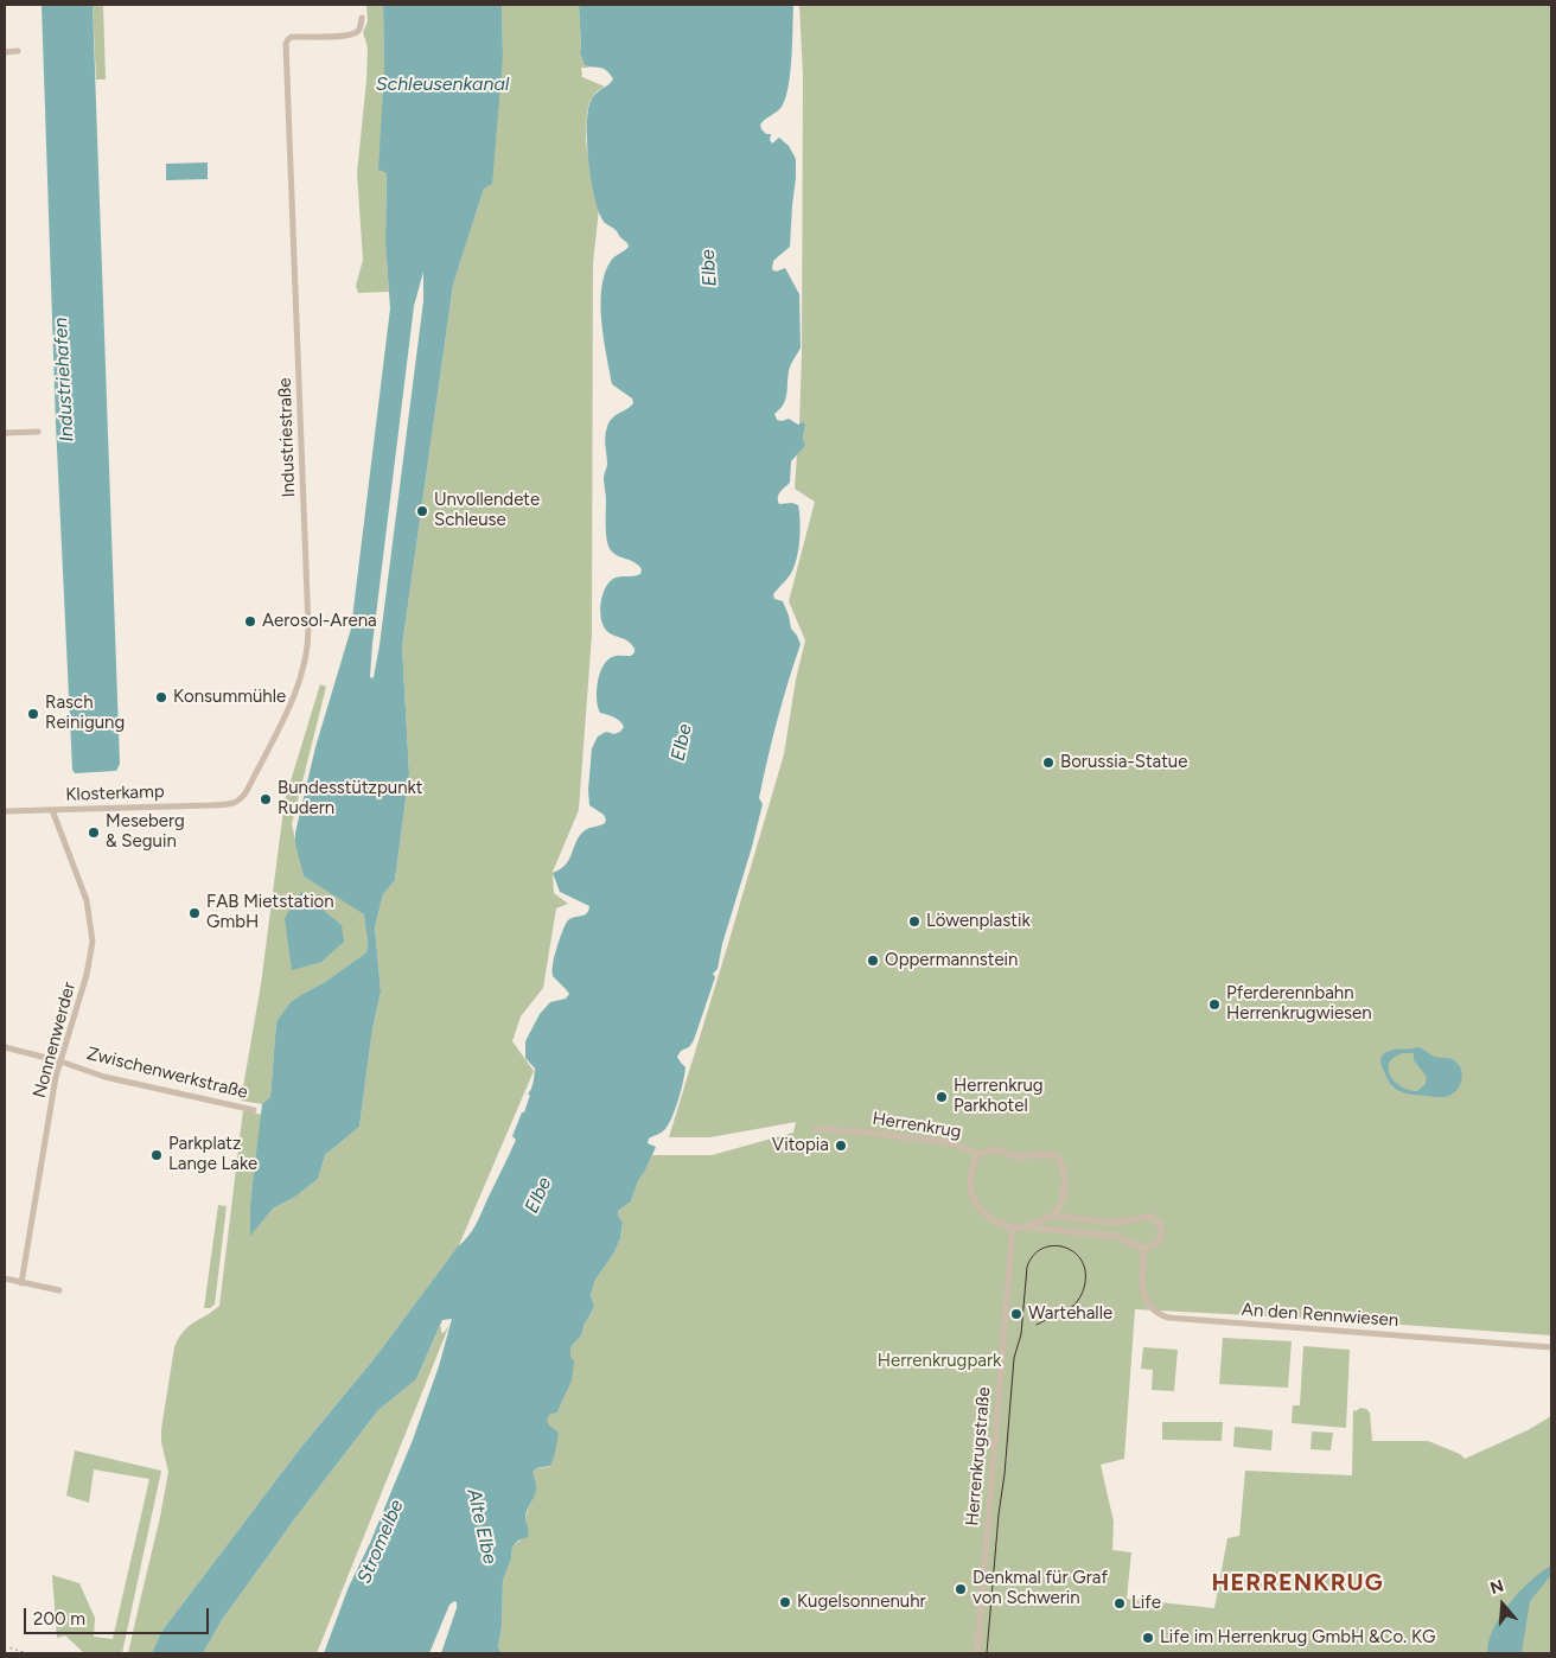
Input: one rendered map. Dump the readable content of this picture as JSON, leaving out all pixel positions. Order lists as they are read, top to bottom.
{
  "streets": {
    "street": [
      "Industriestraße",
      "Klosterkamp",
      "Nonnenwerder",
      "Zwischenwerkstraße",
      "Herrenkrug",
      "An den Rennwiesen",
      "Herrenkrugstraße"
    ]
  },
  "crossings": [
    ["Industriestraße", "Klosterkamp"],
    ["Klosterkamp", "Nonnenwerder"],
    ["Nonnenwerder", "Zwischenwerkstraße"],
    ["Herrenkrug", "Herrenkrugstraße"]
  ],
  "districts": ["HERRENKRUG"],
  "water": [
    "Schleusenkanal",
    "Elbe",
    "Industriehafen",
    "Alte Elbe",
    "Stromelbe"
  ],
  "parks": ["Herrenkrugpark"],
  "places": [
    "Unvollendete Schleuse",
    "Aerosol-Arena",
    "Konsummühle",
    "Rasch Reinigung",
    "Borussia-Statue",
    "Bundesstützpunkt Rudern",
    "Meseberg & Seguin",
    "FAB Mietstation GmbH",
    "Löwenplastik",
    "Oppermannstein",
    "Pferderennbahn Herrenkrugwiesen",
    "Herrenkrug Parkhotel",
    "Vitopia",
    "Parkplatz Lange Lake",
    "Wartehalle",
    "Denkmal für Graf von Schwerin",
    "Kugelsonnenuhr",
    "Life",
    "Life im Herrenkrug GmbH &Co. KG"
  ],
  "scale_bar": "200 m",
  "north": "top"
}
